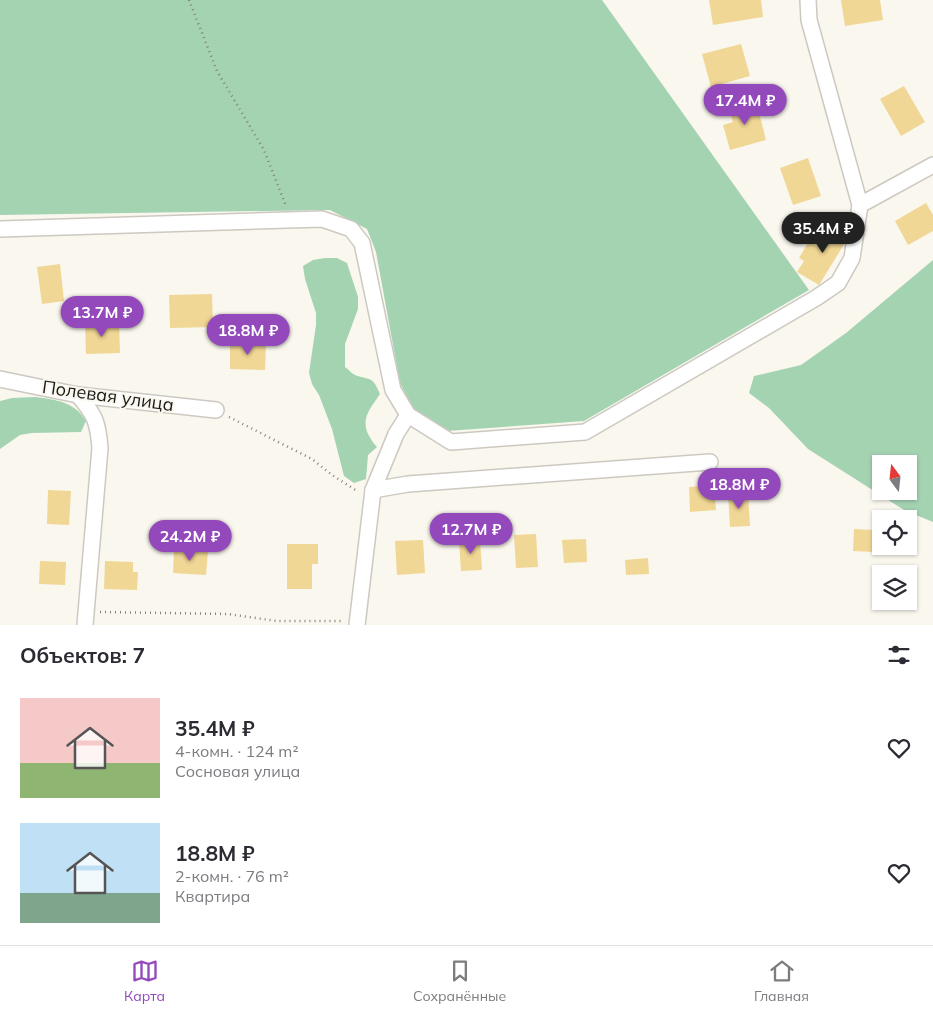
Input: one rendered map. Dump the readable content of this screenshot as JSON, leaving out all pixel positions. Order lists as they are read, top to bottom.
{
  "streets": {
    "street": ["Полевая улица"]
  },
  "north": "top",
  "page": {
    "price": [
      "17.4M ₽",
      "35.4M ₽",
      "13.7M ₽",
      "18.8M ₽",
      "18.8M ₽",
      "12.7M ₽",
      "24.2M ₽"
    ],
    "heading": "Объектов: 7",
    "list": [
      {
        "name": "35.4M ₽",
        "note": "4-комн. · 124 m² · Сосновая улица"
      },
      {
        "name": "18.8M ₽",
        "note": "2-комн. · 76 m² · Квартира"
      }
    ],
    "tabs": ["Карта", "Сохранённые", "Главная"]
  }
}
